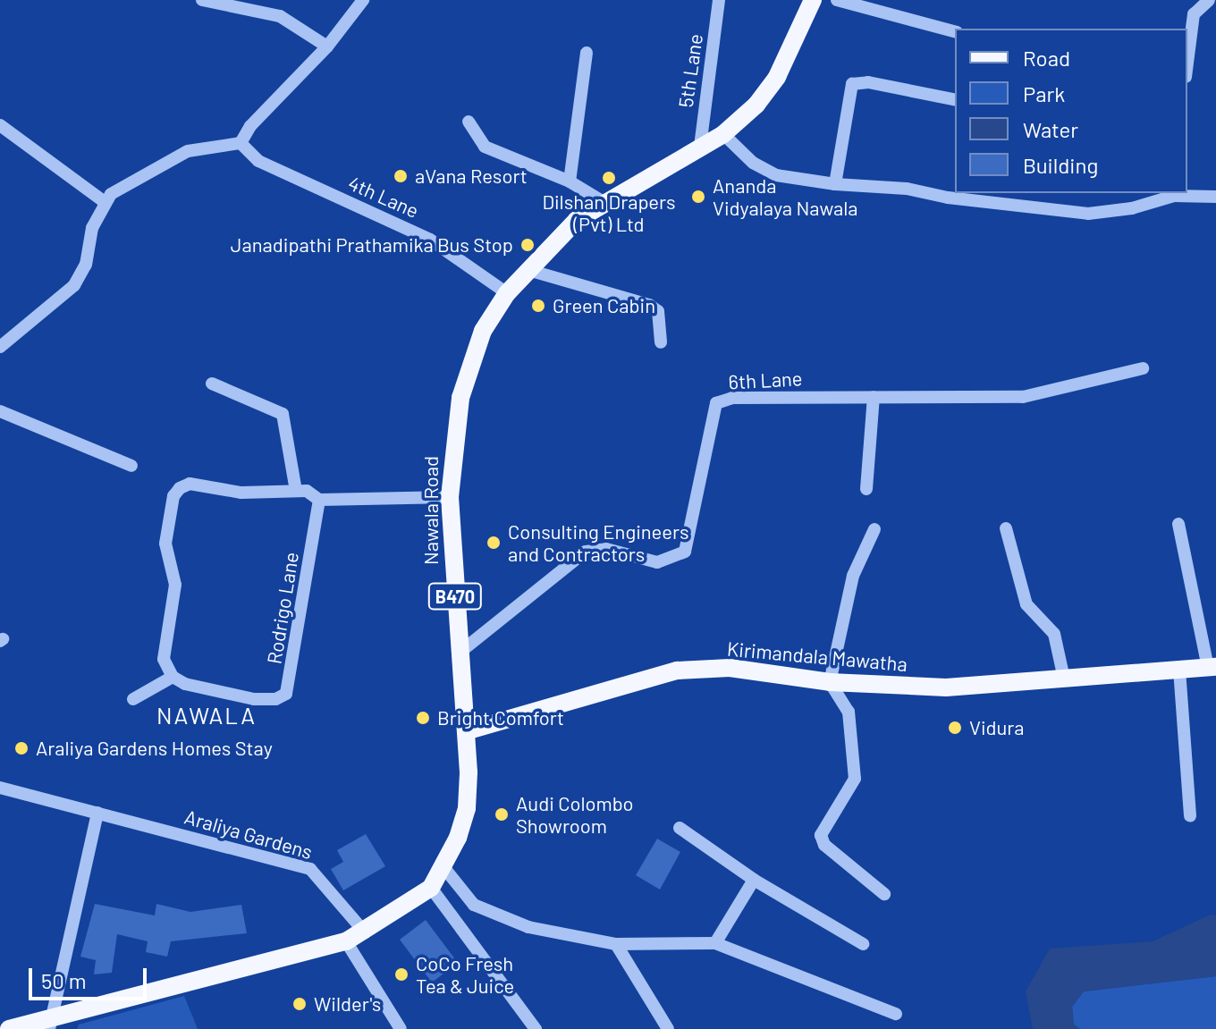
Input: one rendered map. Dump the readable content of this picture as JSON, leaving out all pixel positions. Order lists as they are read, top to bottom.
{
  "streets": {
    "main road": ["Nawala Road", "B470", "Kirimandala Mawatha"],
    "street": [
      "5th Lane",
      "4th Lane",
      "6th Lane",
      "Rodrigo Lane",
      "Araliya Gardens"
    ]
  },
  "crossings": [
    ["5th Lane", "Nawala Road"],
    ["4th Lane", "Nawala Road"],
    ["6th Lane", "Nawala Road"],
    ["Nawala Road", "Kirimandala Mawatha"],
    ["Nawala Road", "Araliya Gardens"]
  ],
  "districts": ["NAWALA"],
  "places": [
    "aVana Resort",
    "Dilshan Drapers (Pvt) Ltd",
    "Ananda Vidyalaya Nawala",
    "Janadipathi Prathamika Bus Stop",
    "Green Cabin",
    "Consulting Engineers and Contractors",
    "Bright Comfort",
    "Vidura",
    "Araliya Gardens Homes Stay",
    "Audi Colombo Showroom",
    "CoCo Fresh Tea & Juice",
    "Wilder's"
  ],
  "legend": [
    "Road",
    "Park",
    "Water",
    "Building"
  ],
  "scale_bar": "50 m"
}
